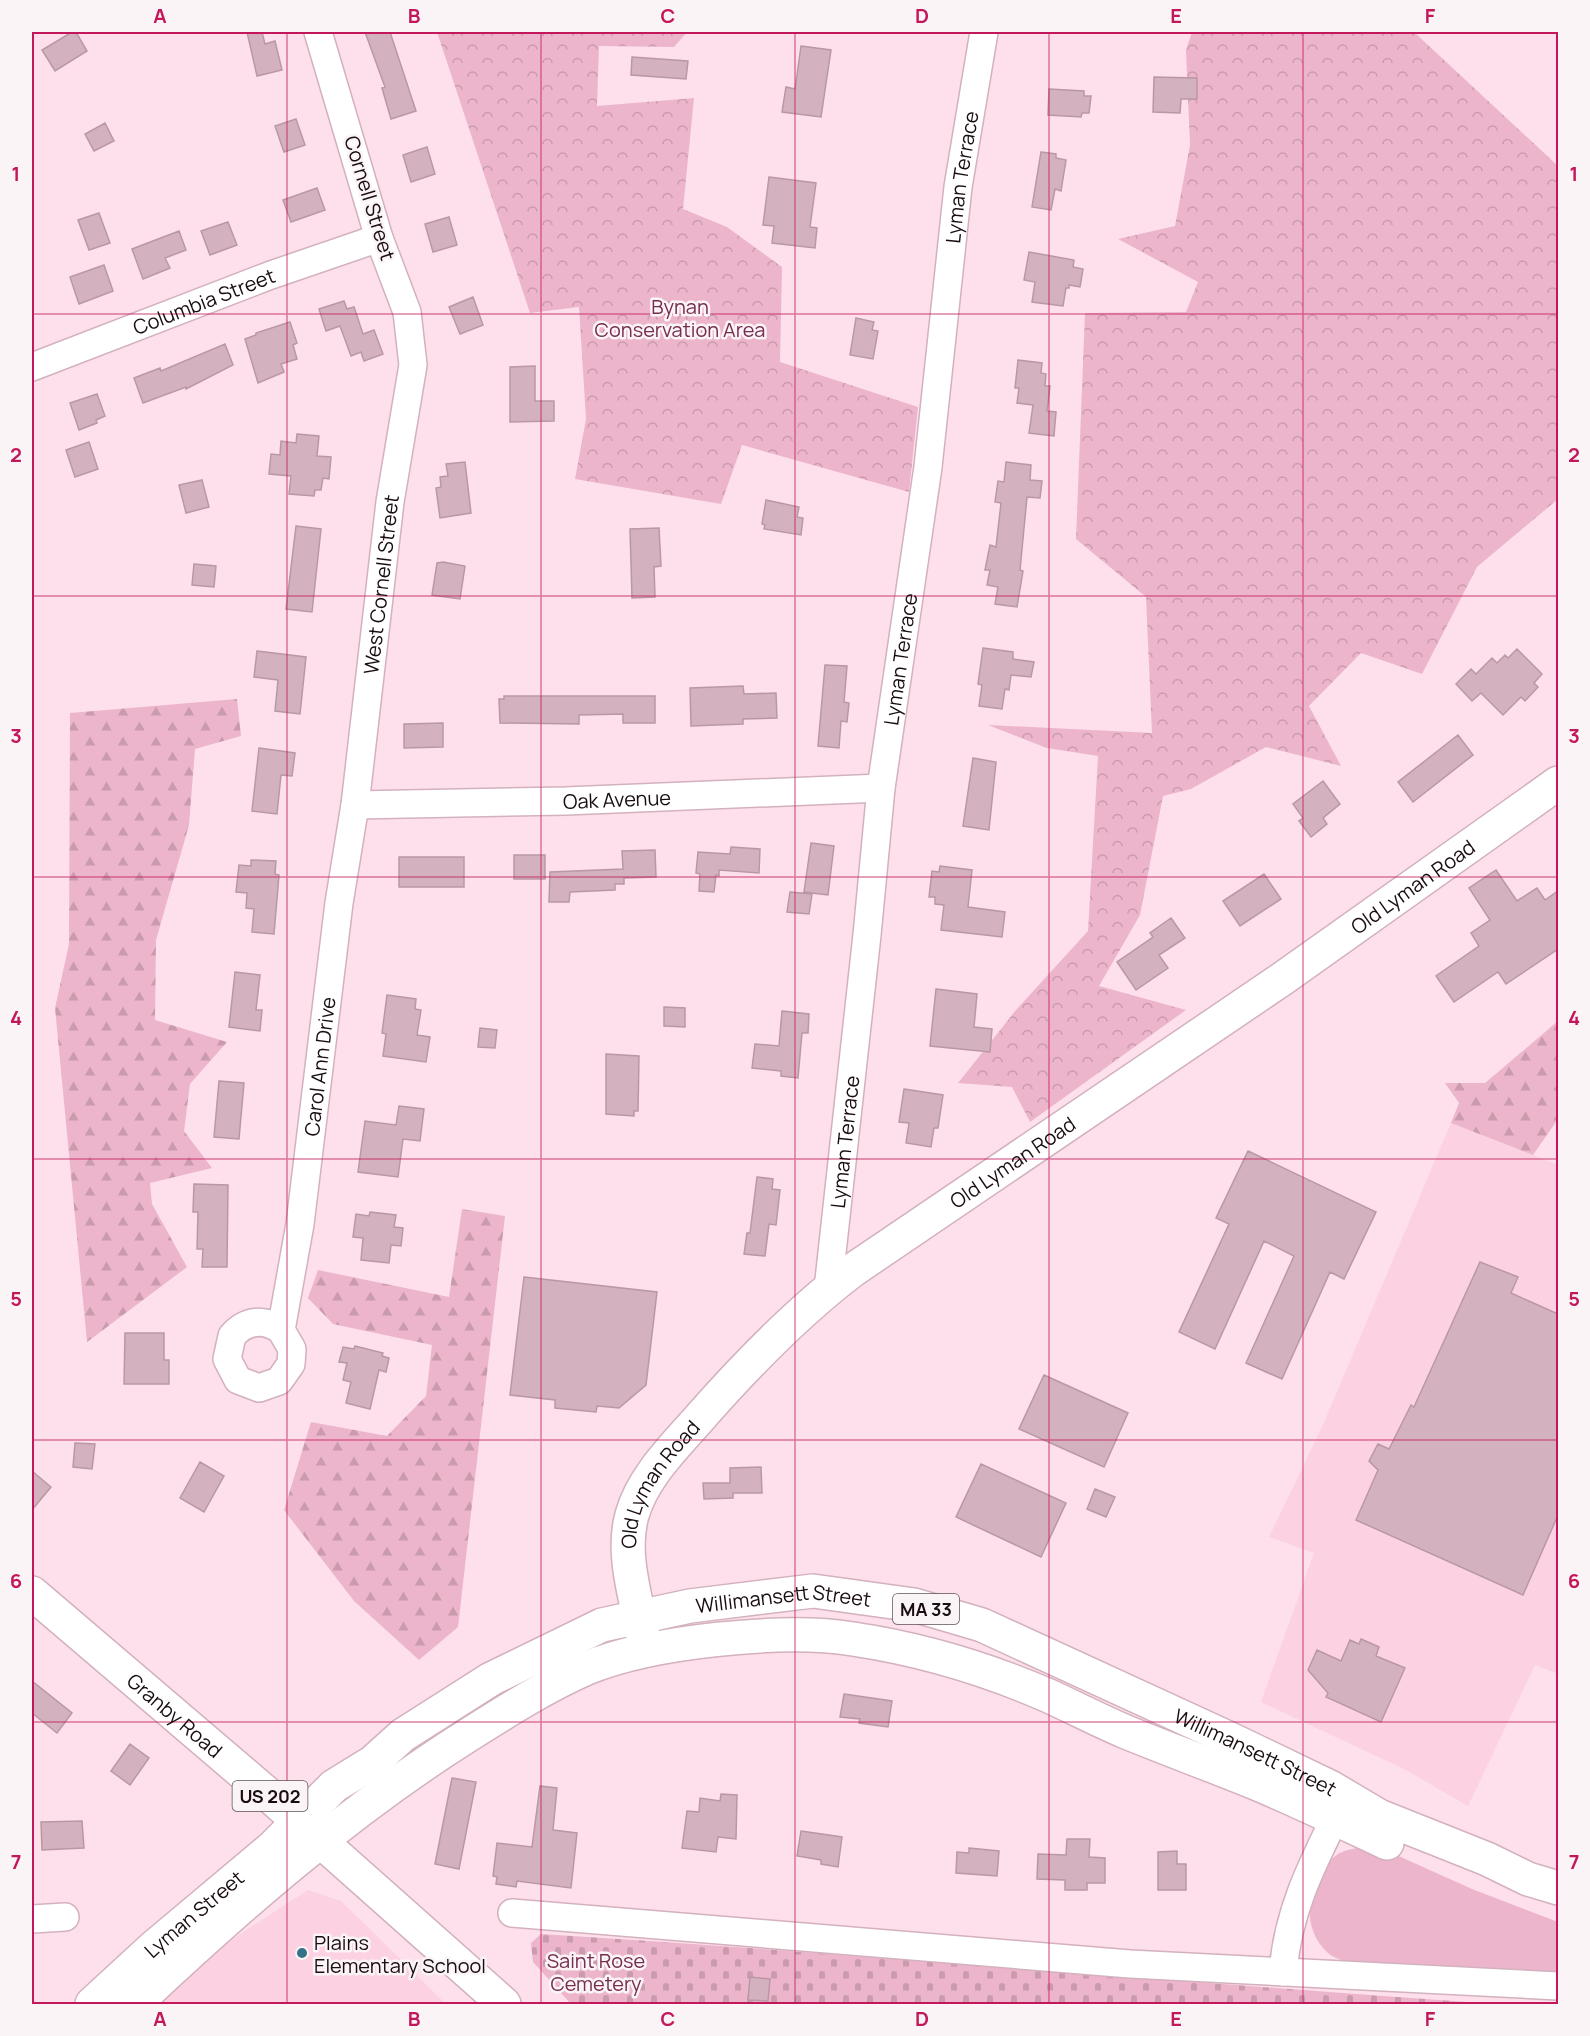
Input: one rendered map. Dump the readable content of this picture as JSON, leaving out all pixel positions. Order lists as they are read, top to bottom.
{
  "streets": {
    "main road": [
      "Old Lyman Road",
      "Willimansett Street",
      "MA 33",
      "Granby Road",
      "US 202",
      "Lyman Street"
    ],
    "street": [
      "Lyman Terrace",
      "Cornell Street",
      "Columbia Street",
      "West Cornell Street",
      "Oak Avenue",
      "Carol Ann Drive"
    ]
  },
  "crossings": [
    ["Lyman Terrace", "Oak Avenue"],
    ["Lyman Terrace", "Old Lyman Road"],
    ["Cornell Street", "Columbia Street"],
    ["Cornell Street", "West Cornell Street"],
    ["West Cornell Street", "Oak Avenue"],
    ["West Cornell Street", "Carol Ann Drive"],
    ["Oak Avenue", "Carol Ann Drive"],
    ["Old Lyman Road", "Willimansett Street"],
    ["Willimansett Street", "Granby Road"],
    ["Willimansett Street", "Lyman Street"],
    ["Granby Road", "Lyman Street"]
  ],
  "parks": ["Bynan Conservation Area", "Saint Rose Cemetery"],
  "places": ["Plains Elementary School"],
  "grid": {
    "columns": [
      "A",
      "B",
      "C",
      "D",
      "E",
      "F"
    ],
    "rows": [
      "1",
      "2",
      "3",
      "4",
      "5",
      "6",
      "7"
    ]
  }
}
